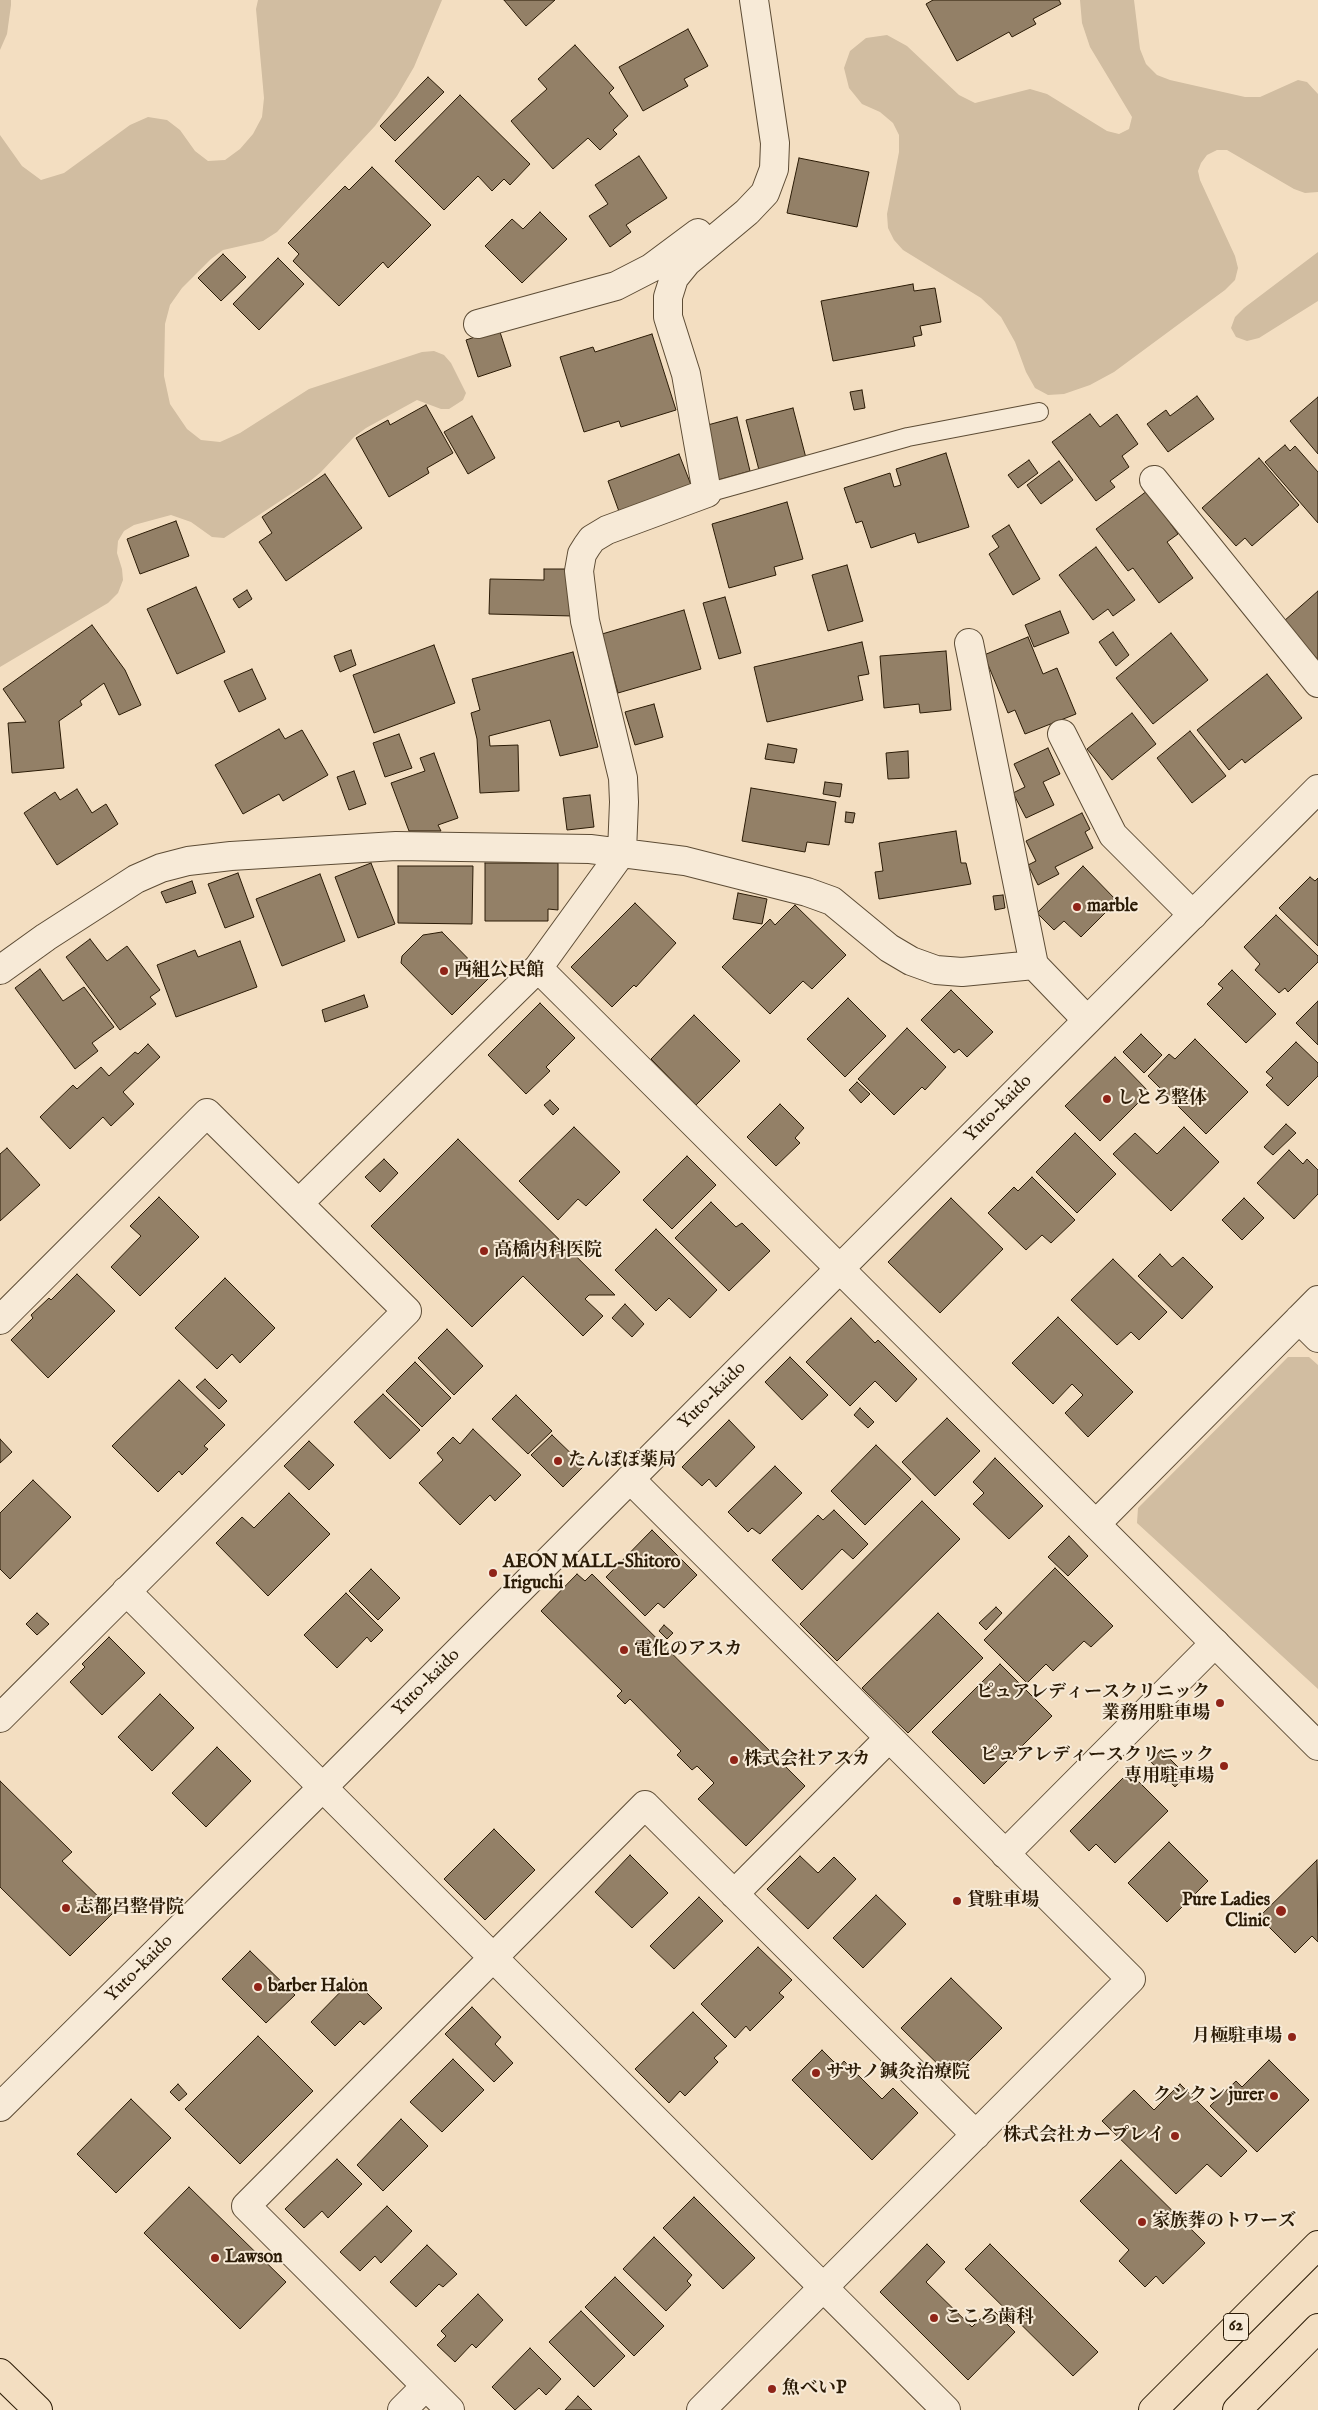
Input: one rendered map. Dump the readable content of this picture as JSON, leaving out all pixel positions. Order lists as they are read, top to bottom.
{
  "streets": {
    "main road": ["62"],
    "street": ["Yuto-kaido"]
  },
  "places": [
    "marble",
    "西組公民館",
    "しとろ整体",
    "高橋内科医院",
    "たんぽぽ薬局",
    "AEON MALL-Shitoro Iriguchi",
    "電化のアスカ",
    "ピュアレディースクリニック 業務用駐車場",
    "株式会社アスカ",
    "ピュアレディースクリニック 専用駐車場",
    "貸駐車場",
    "志都呂整骨院",
    "Pure Ladies Clinic",
    "barber Halon",
    "月極駐車場",
    "ササノ鍼灸治療院",
    "クンクン jurer",
    "株式会社カープレイ",
    "家族葬のトワーズ",
    "Lawson",
    "こころ歯科",
    "魚べいP"
  ]
}
